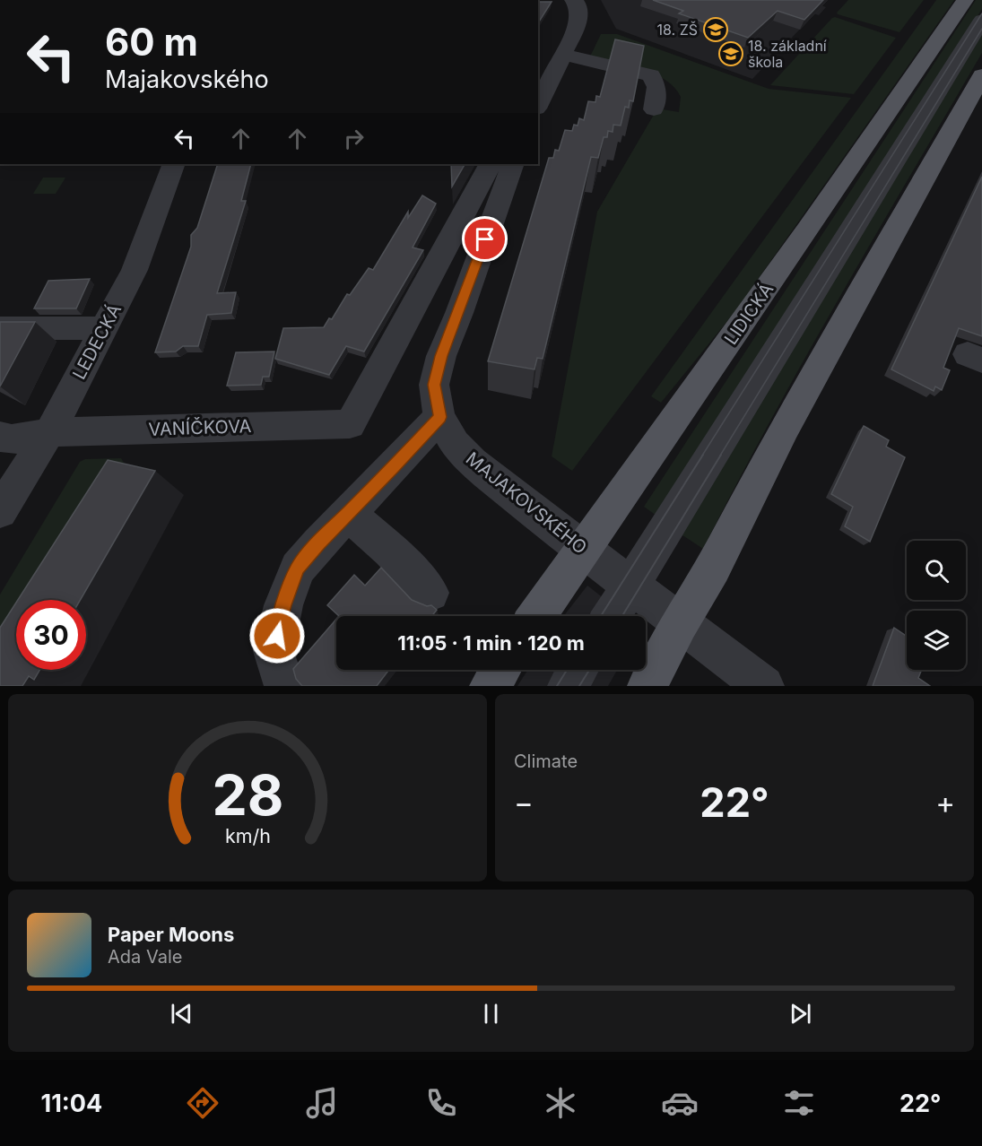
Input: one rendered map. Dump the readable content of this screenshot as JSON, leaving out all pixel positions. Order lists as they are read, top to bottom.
{
  "streets": {
    "main road": ["LIDICKÁ"],
    "street": ["LEDECKÁ", "VANÍČKOVA", "MAJAKOVSKÉHO"]
  },
  "crossings": [
    ["LIDICKÁ", "MAJAKOVSKÉHO"],
    ["LEDECKÁ", "VANÍČKOVA"],
    ["VANÍČKOVA", "MAJAKOVSKÉHO"]
  ],
  "places": {
    "school or university": ["18. ZŠ", "18. základní škola"]
  },
  "page": {
    "turn": ["60 m", "Majakovského"],
    "limit": "30",
    "trip": "11:05 · 1 min · 120 m",
    "tile": "Climate",
    "heat": ["−", "22°", "+"],
    "song": ["Paper Moons", "Ada Vale"],
    "tabs": ["11:04", "22°"],
    "gauge": ["28", "km/h"]
  }
}
